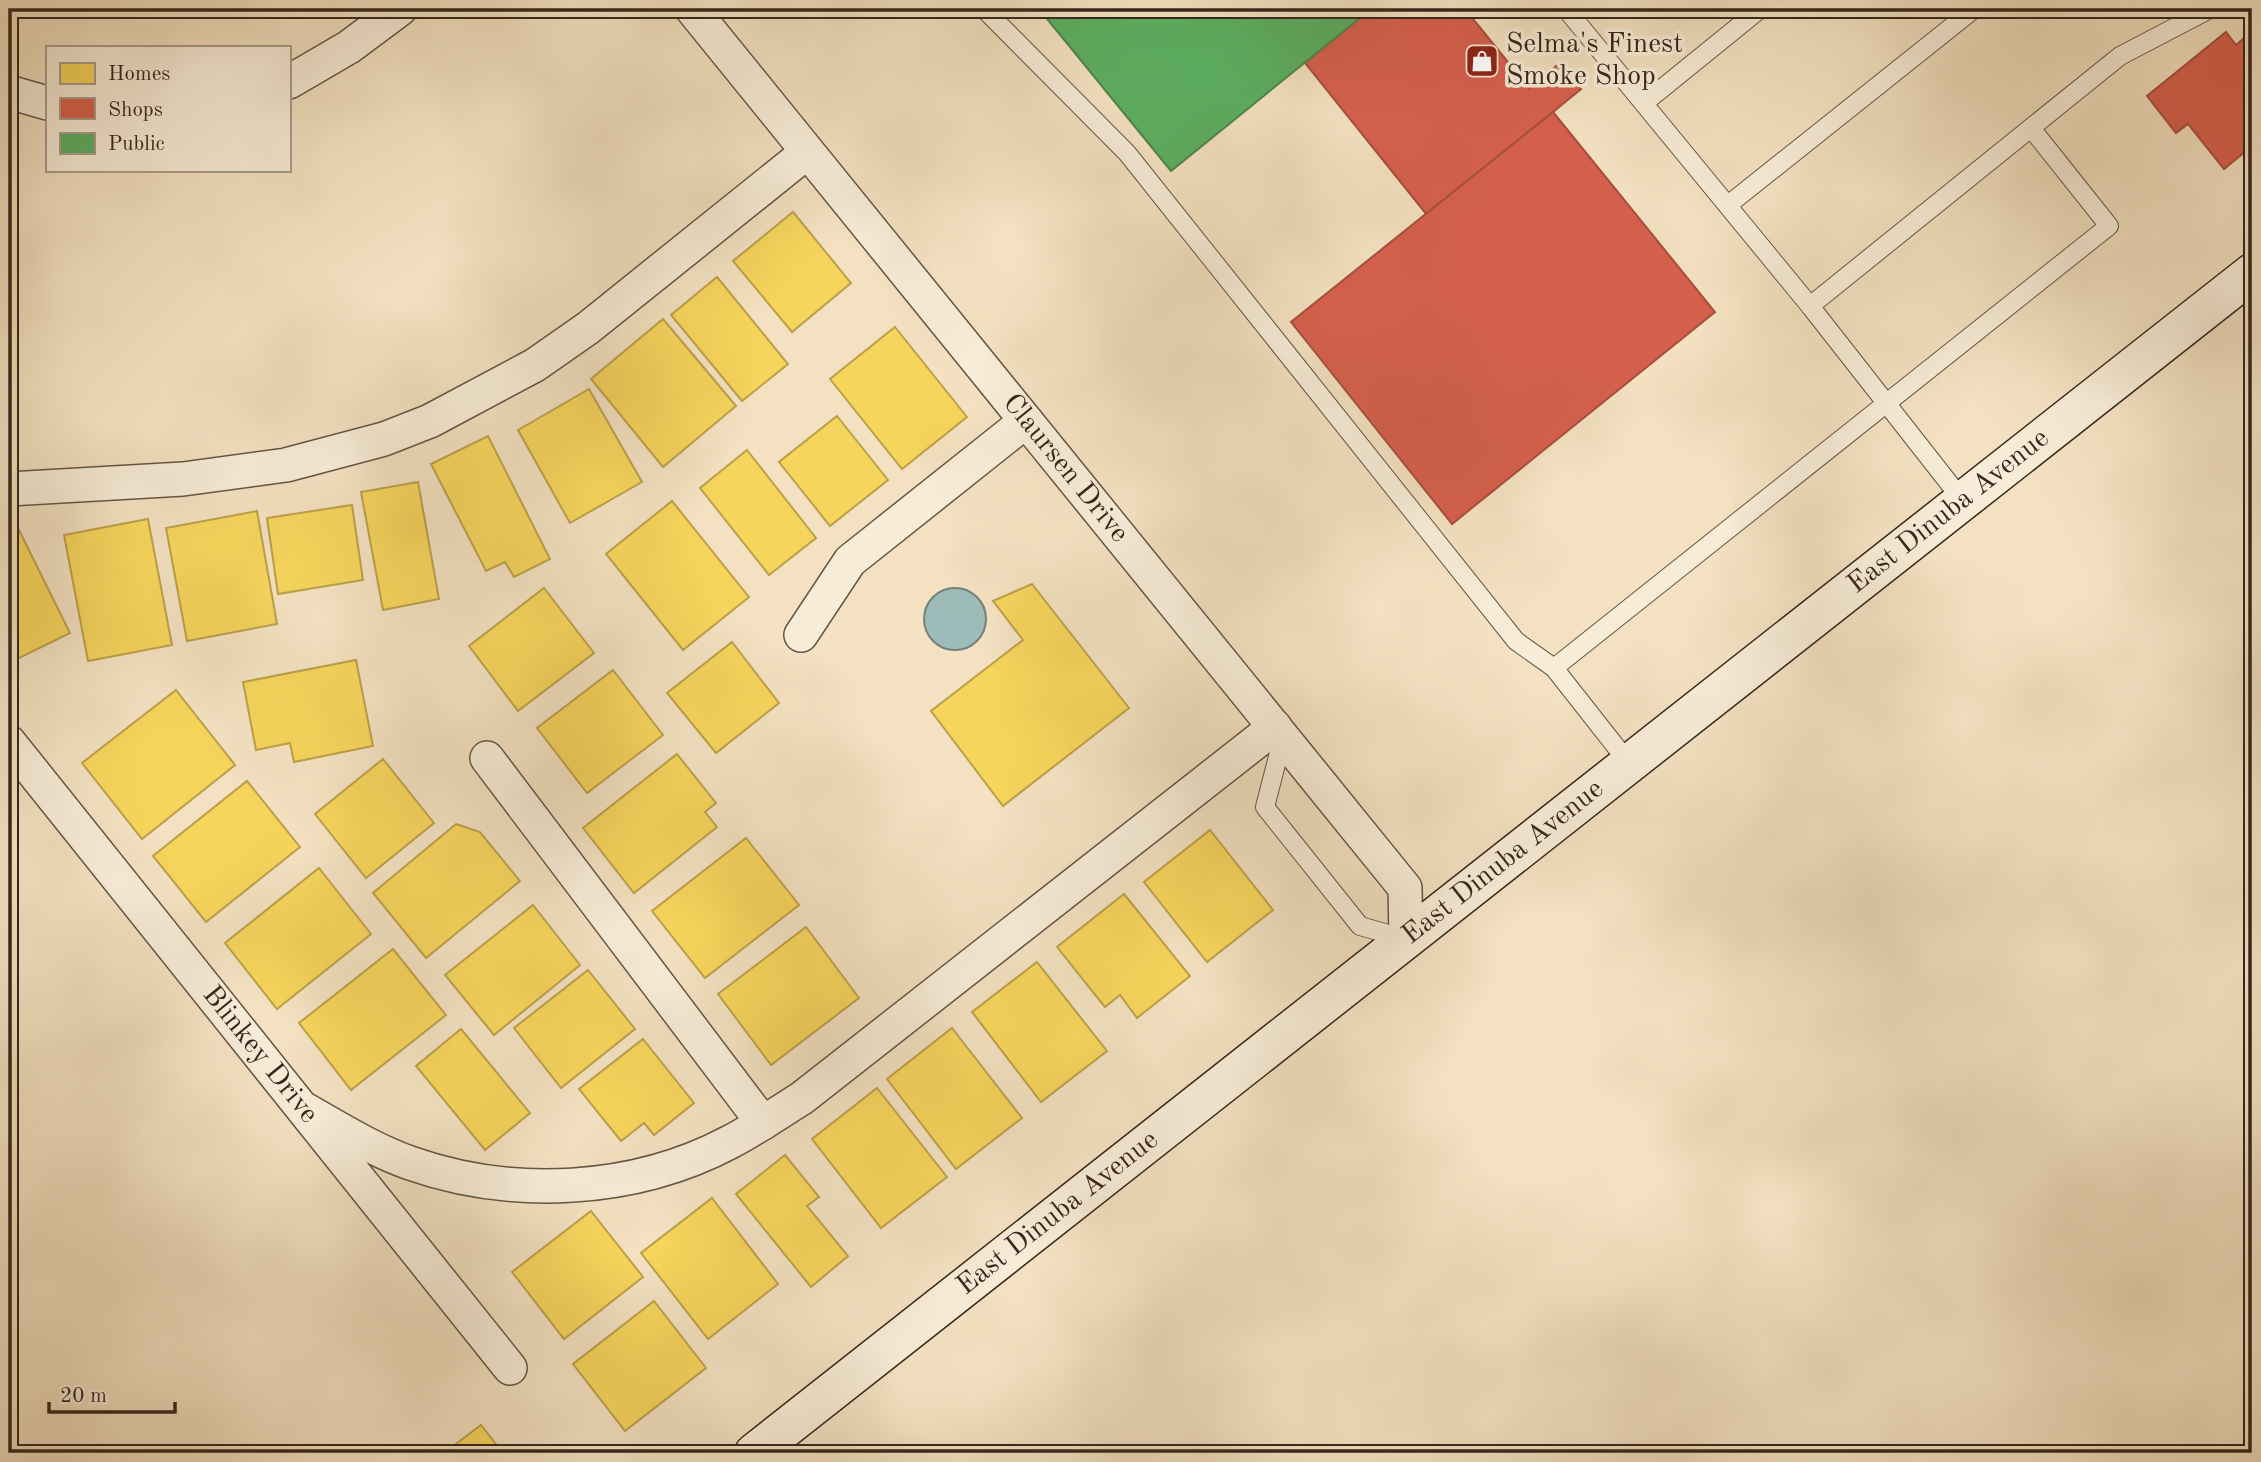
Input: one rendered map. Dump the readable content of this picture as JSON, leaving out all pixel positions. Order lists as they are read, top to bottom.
{
  "streets": {
    "street": ["Claursen Drive", "East Dinuba Avenue", "Blinkey Drive"]
  },
  "crossings": [
    ["Claursen Drive", "East Dinuba Avenue"]
  ],
  "places": {
    "shop": ["Selma's Finest Smoke Shop"]
  },
  "legend": ["Homes", "Shops", "Public"],
  "scale_bar": "20 m"
}
